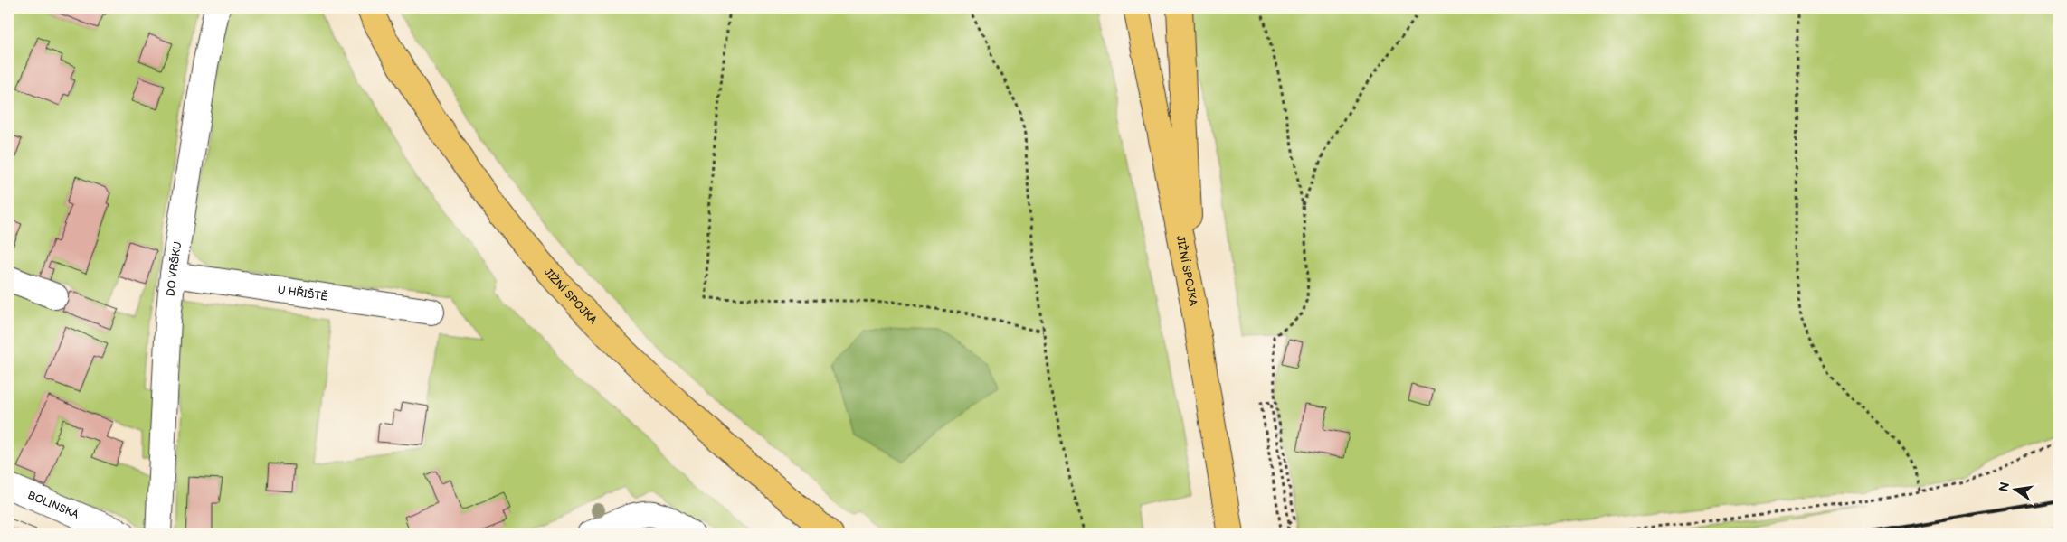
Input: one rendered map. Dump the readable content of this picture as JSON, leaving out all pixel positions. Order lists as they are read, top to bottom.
{
  "streets": {
    "highway": ["JIŽNÍ SPOJKA"],
    "street": ["DO VRŠKU", "U HŘIŠTĚ", "BOLINSKÁ"]
  },
  "crossings": [
    ["DO VRŠKU", "U HŘIŠTĚ"]
  ],
  "north": "left"
}
